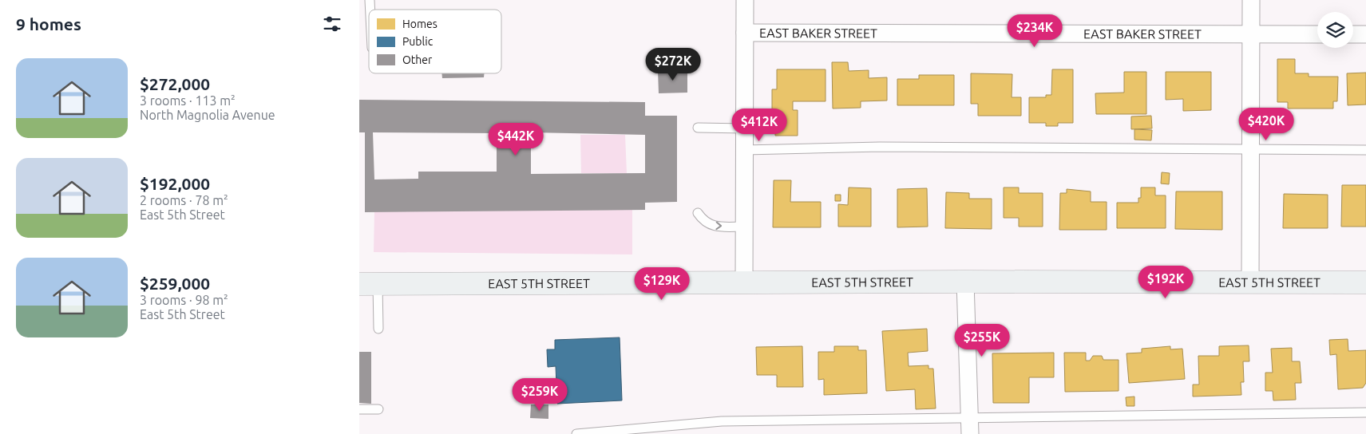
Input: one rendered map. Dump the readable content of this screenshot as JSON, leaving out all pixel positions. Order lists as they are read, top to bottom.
{
  "streets": {
    "street": ["EAST BAKER STREET", "EAST 5TH STREET"]
  },
  "legend": ["Homes", "Public", "Other"],
  "page": {
    "heading": "9 homes",
    "price": [
      "$234K",
      "$272K",
      "$420K",
      "$412K",
      "$442K",
      "$192K",
      "$129K",
      "$255K",
      "$259K"
    ],
    "list": [
      {
        "name": "$272,000",
        "note": "3 rooms · 113 m² · North Magnolia Avenue"
      },
      {
        "name": "$192,000",
        "note": "2 rooms · 78 m² · East 5th Street"
      },
      {
        "name": "$259,000",
        "note": "3 rooms · 98 m² · East 5th Street"
      }
    ]
  }
}
